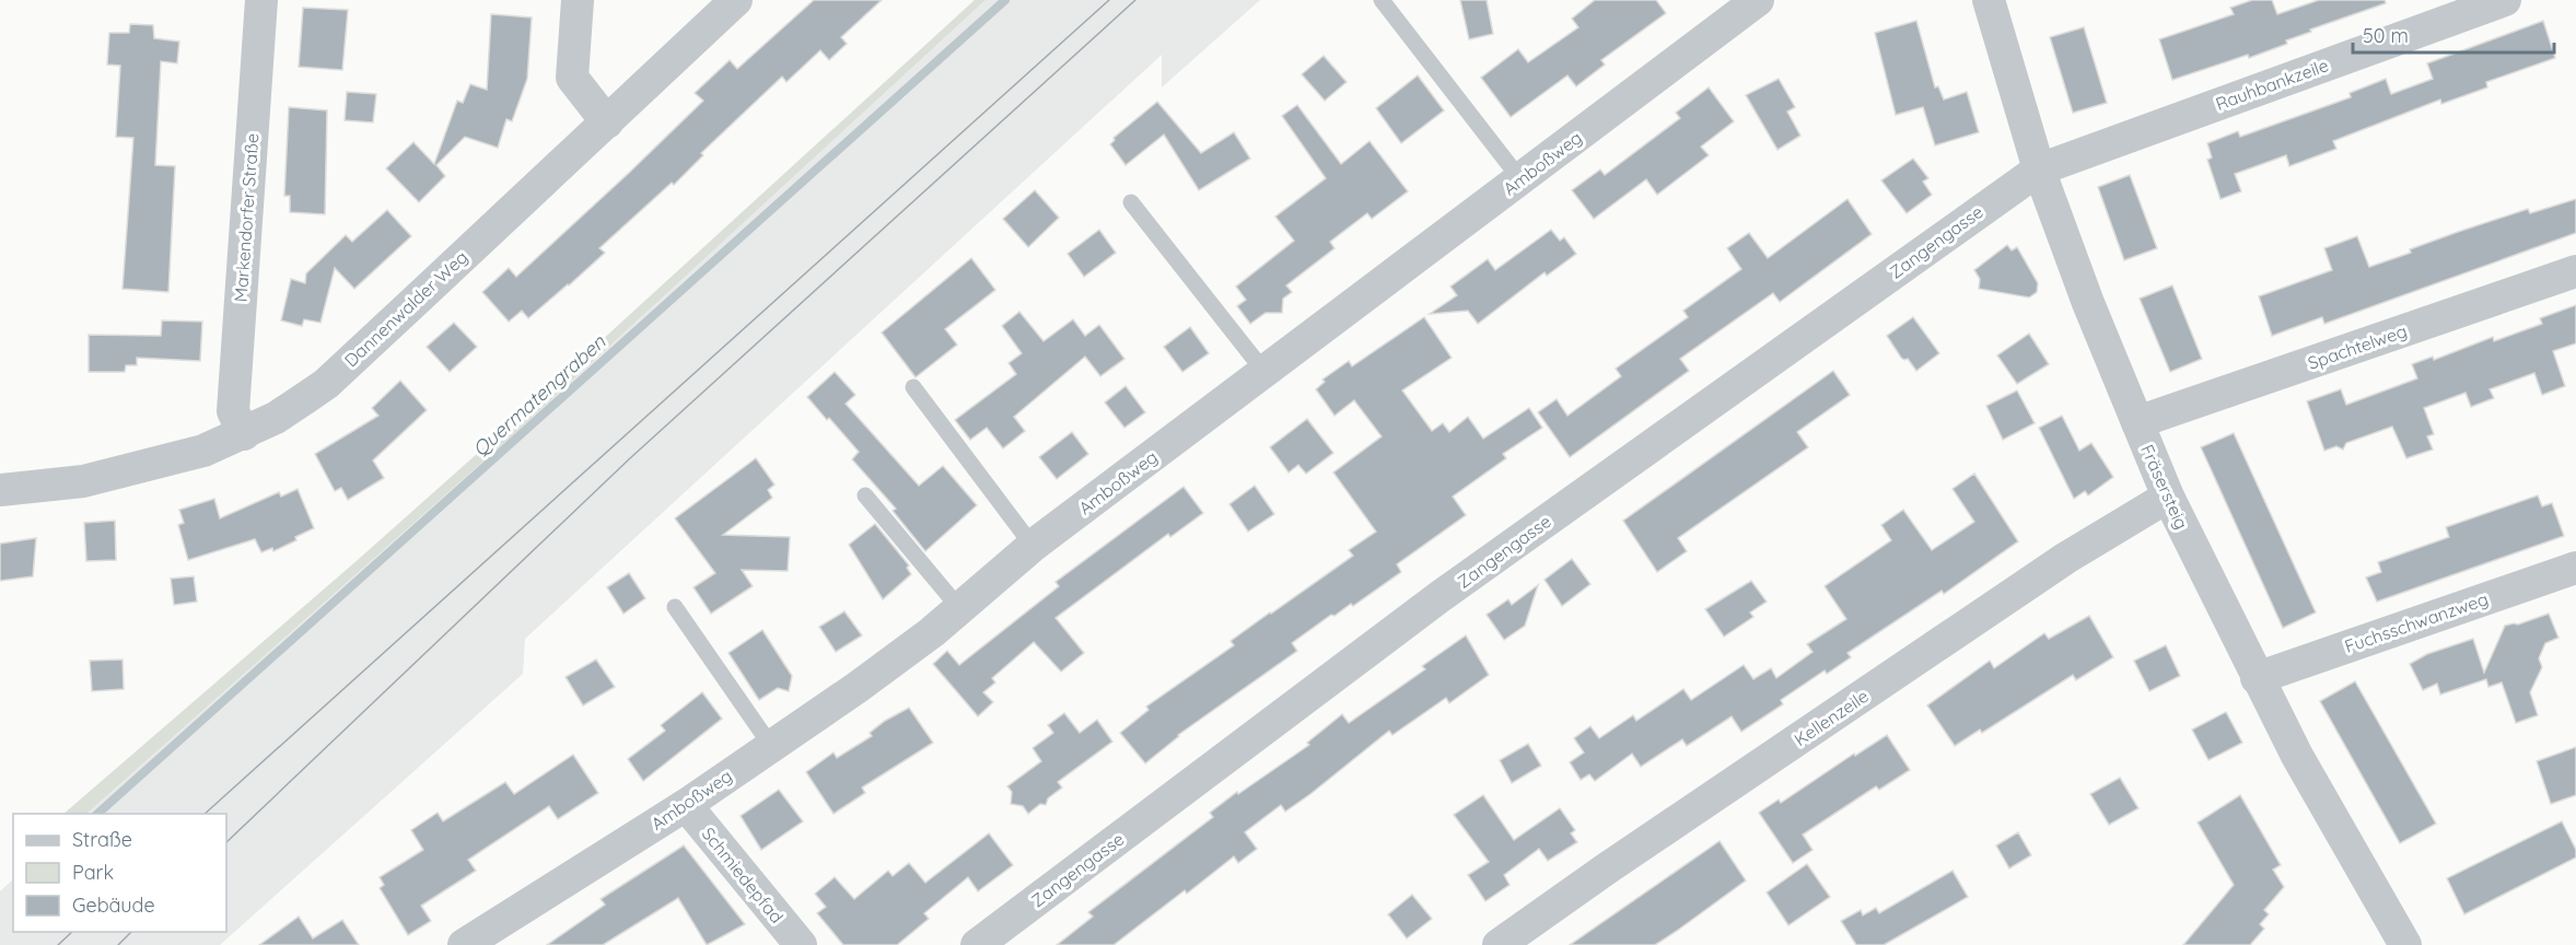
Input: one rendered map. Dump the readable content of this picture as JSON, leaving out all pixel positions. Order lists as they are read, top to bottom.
{
  "streets": {
    "street": [
      "Rauhbankzeile",
      "Amboßweg",
      "Markendorfer Straße",
      "Zangengasse",
      "Dannenwalder Weg",
      "Spachtelweg",
      "Fräsersteig",
      "Fuchsschwanzweg",
      "Kellenzeile",
      "Schmiedepfad"
    ]
  },
  "crossings": [
    ["Rauhbankzeile", "Zangengasse"],
    ["Rauhbankzeile", "Fräsersteig"],
    ["Amboßweg", "Schmiedepfad"],
    ["Markendorfer Straße", "Dannenwalder Weg"],
    ["Zangengasse", "Fräsersteig"],
    ["Spachtelweg", "Fräsersteig"],
    ["Fräsersteig", "Fuchsschwanzweg"],
    ["Fräsersteig", "Kellenzeile"]
  ],
  "water": ["Quermatengraben"],
  "legend": ["Straße", "Park", "Gebäude"],
  "scale_bar": "50 m"
}
